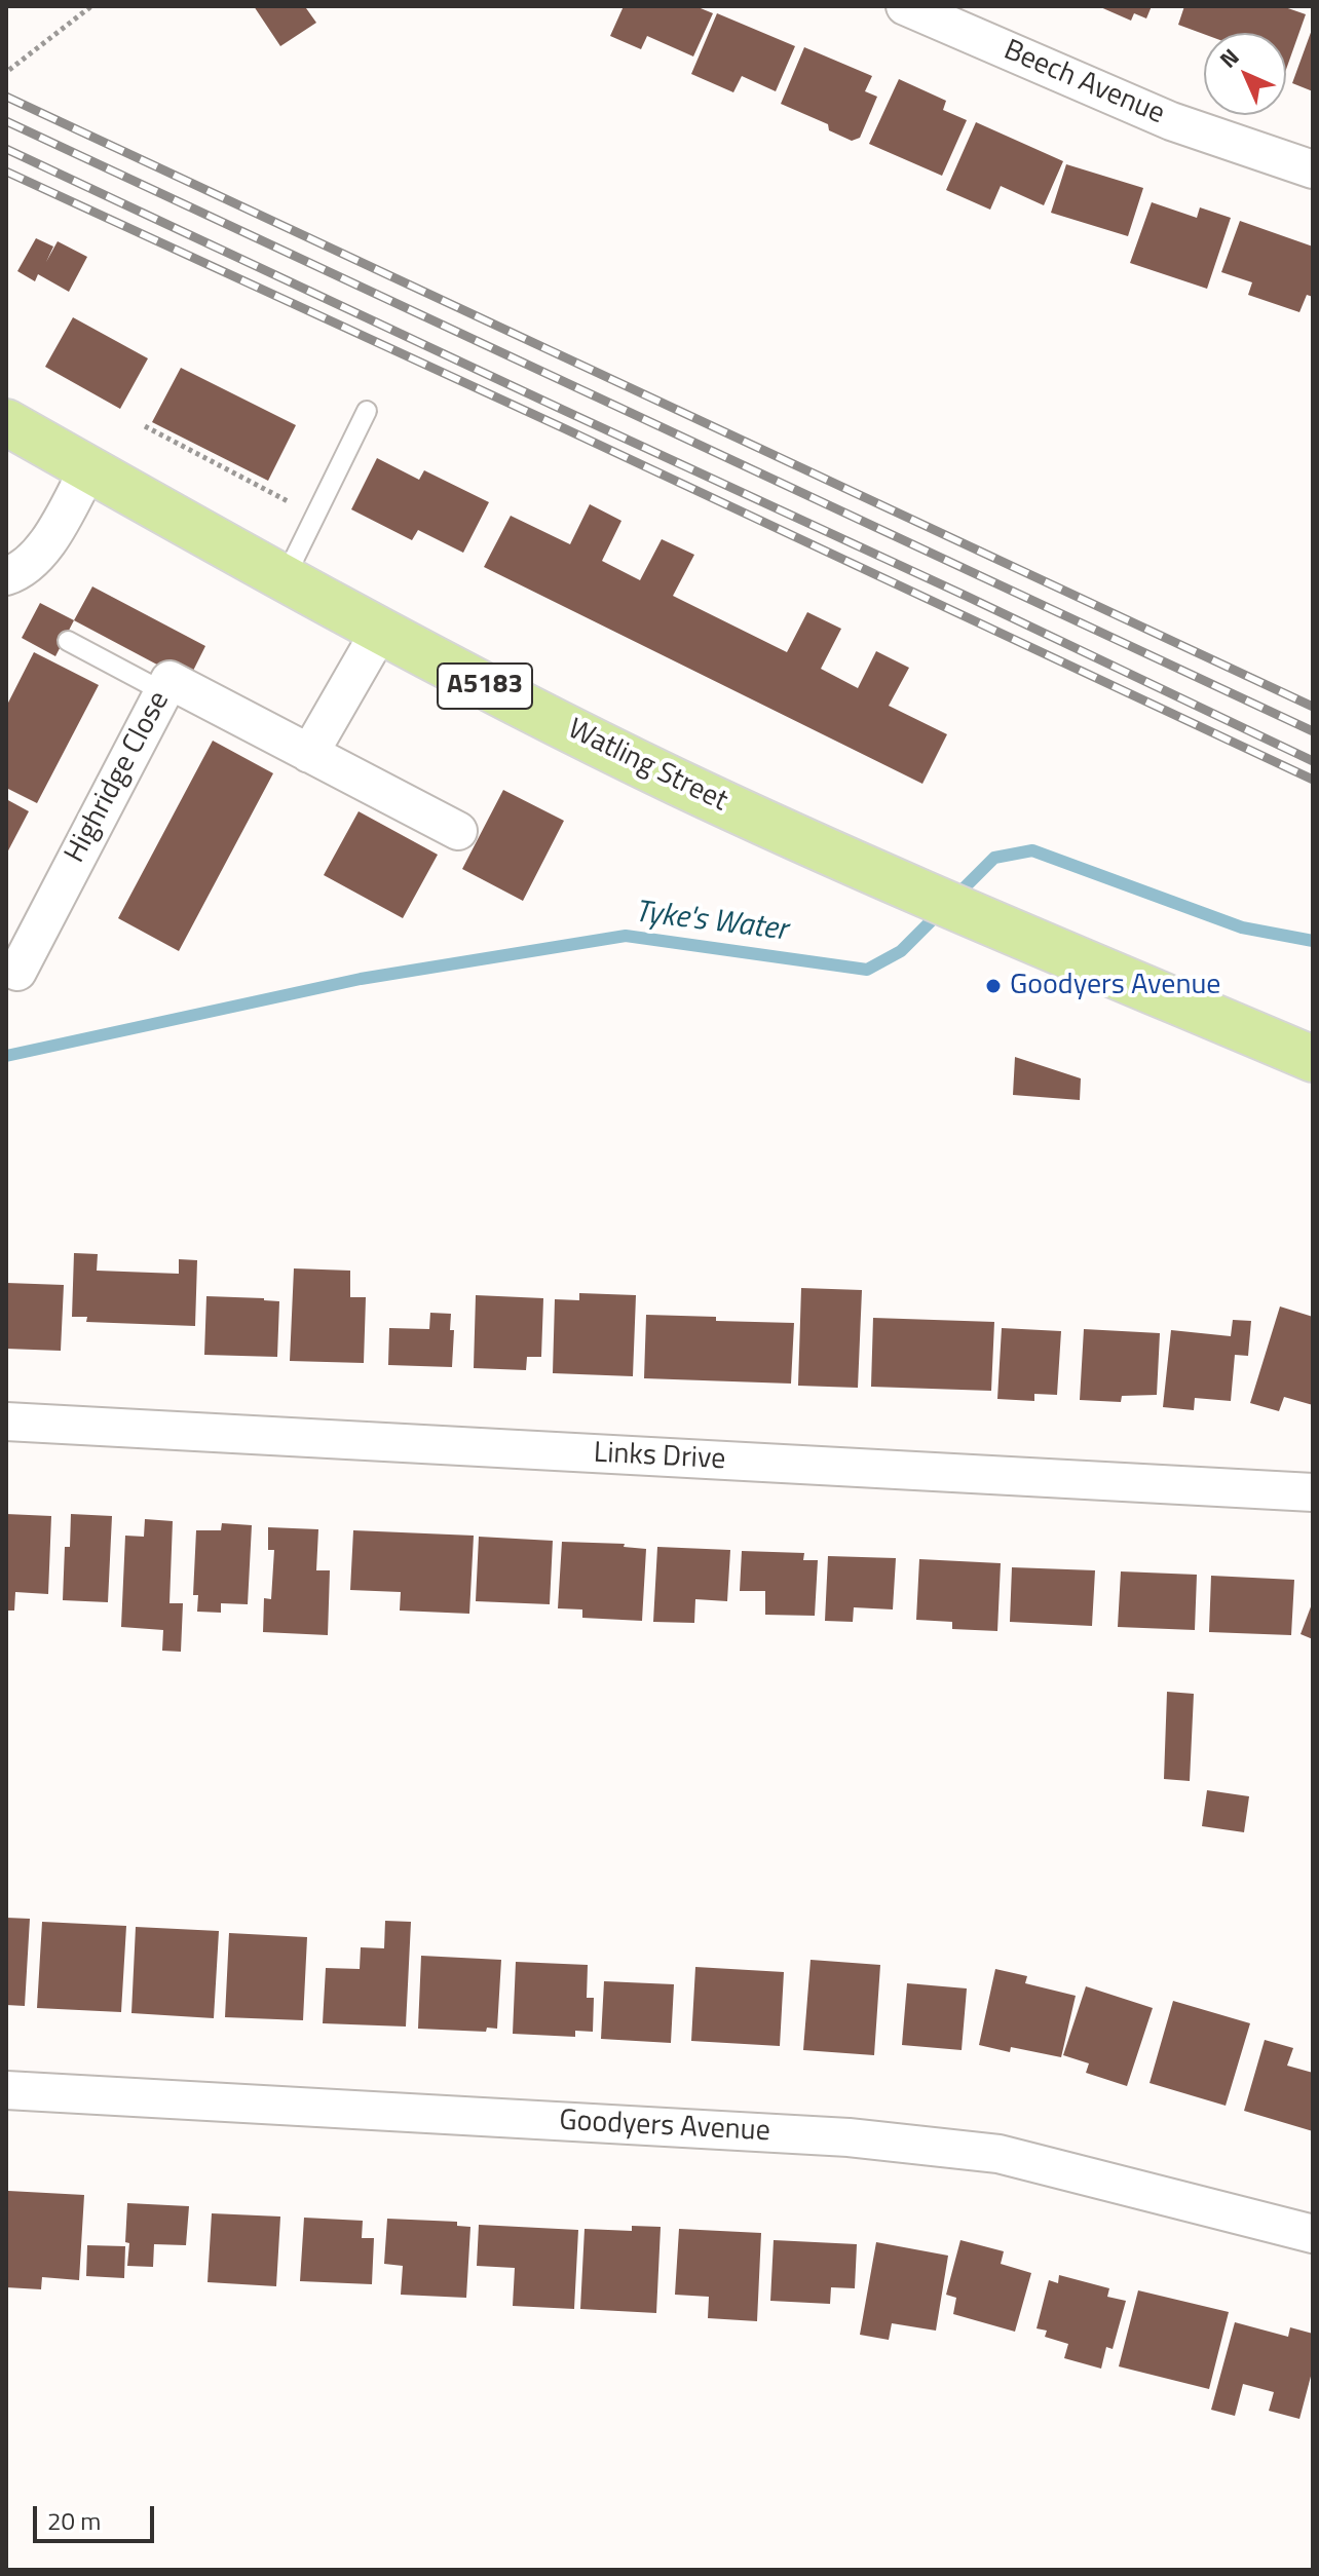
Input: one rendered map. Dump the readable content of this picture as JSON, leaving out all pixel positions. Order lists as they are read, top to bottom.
{
  "streets": {
    "main road": ["A5183", "Watling Street"],
    "street": [
      "Beech Avenue",
      "Highridge Close",
      "Links Drive",
      "Goodyers Avenue"
    ]
  },
  "water": ["Tyke's Water"],
  "places": ["Goodyers Avenue"],
  "scale_bar": "20 m",
  "north": "top left"
}
